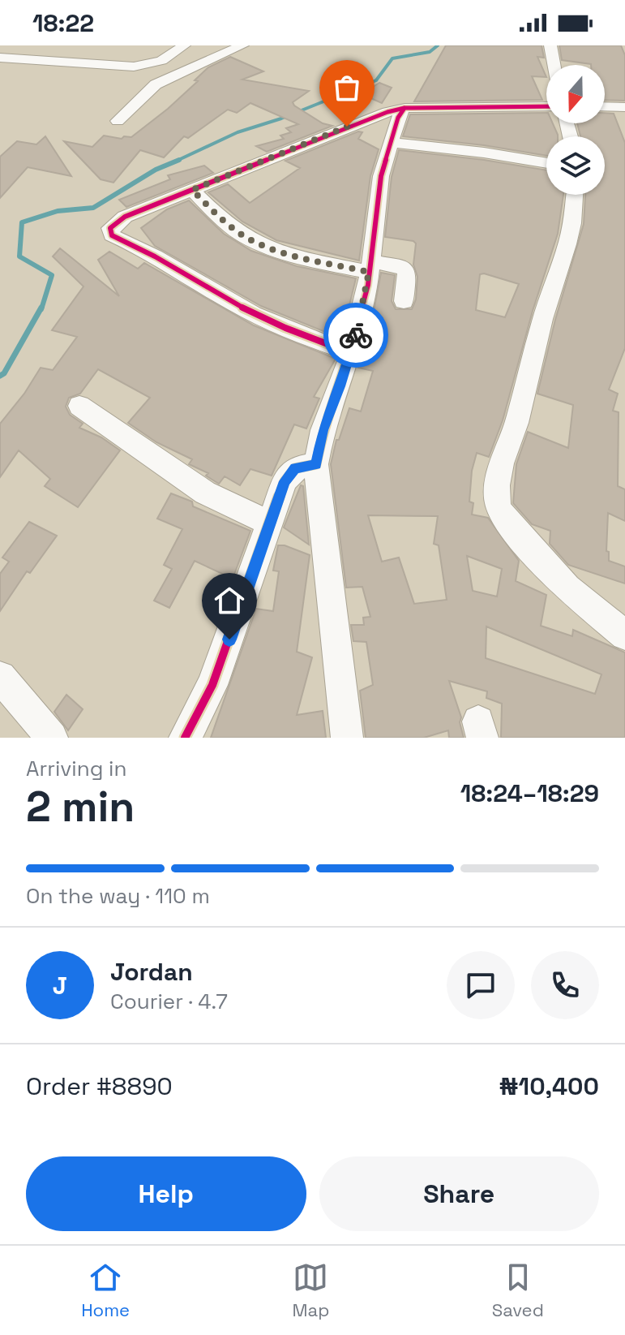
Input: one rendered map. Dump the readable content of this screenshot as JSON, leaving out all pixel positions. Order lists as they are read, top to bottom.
{
  "north": "bottom",
  "page": {
    "status": "18:22",
    "heading": ["2 min", "Arriving in", "18:24–18:29"],
    "panel": [
      "Jordan",
      "Courier · 4.7",
      "Order #8890",
      "₦10,400"
    ],
    "bar": "On the way · 110 m",
    "round": "J",
    "buttons": ["Help", "Share"],
    "tabs": ["Home", "Map", "Saved"]
  }
}
